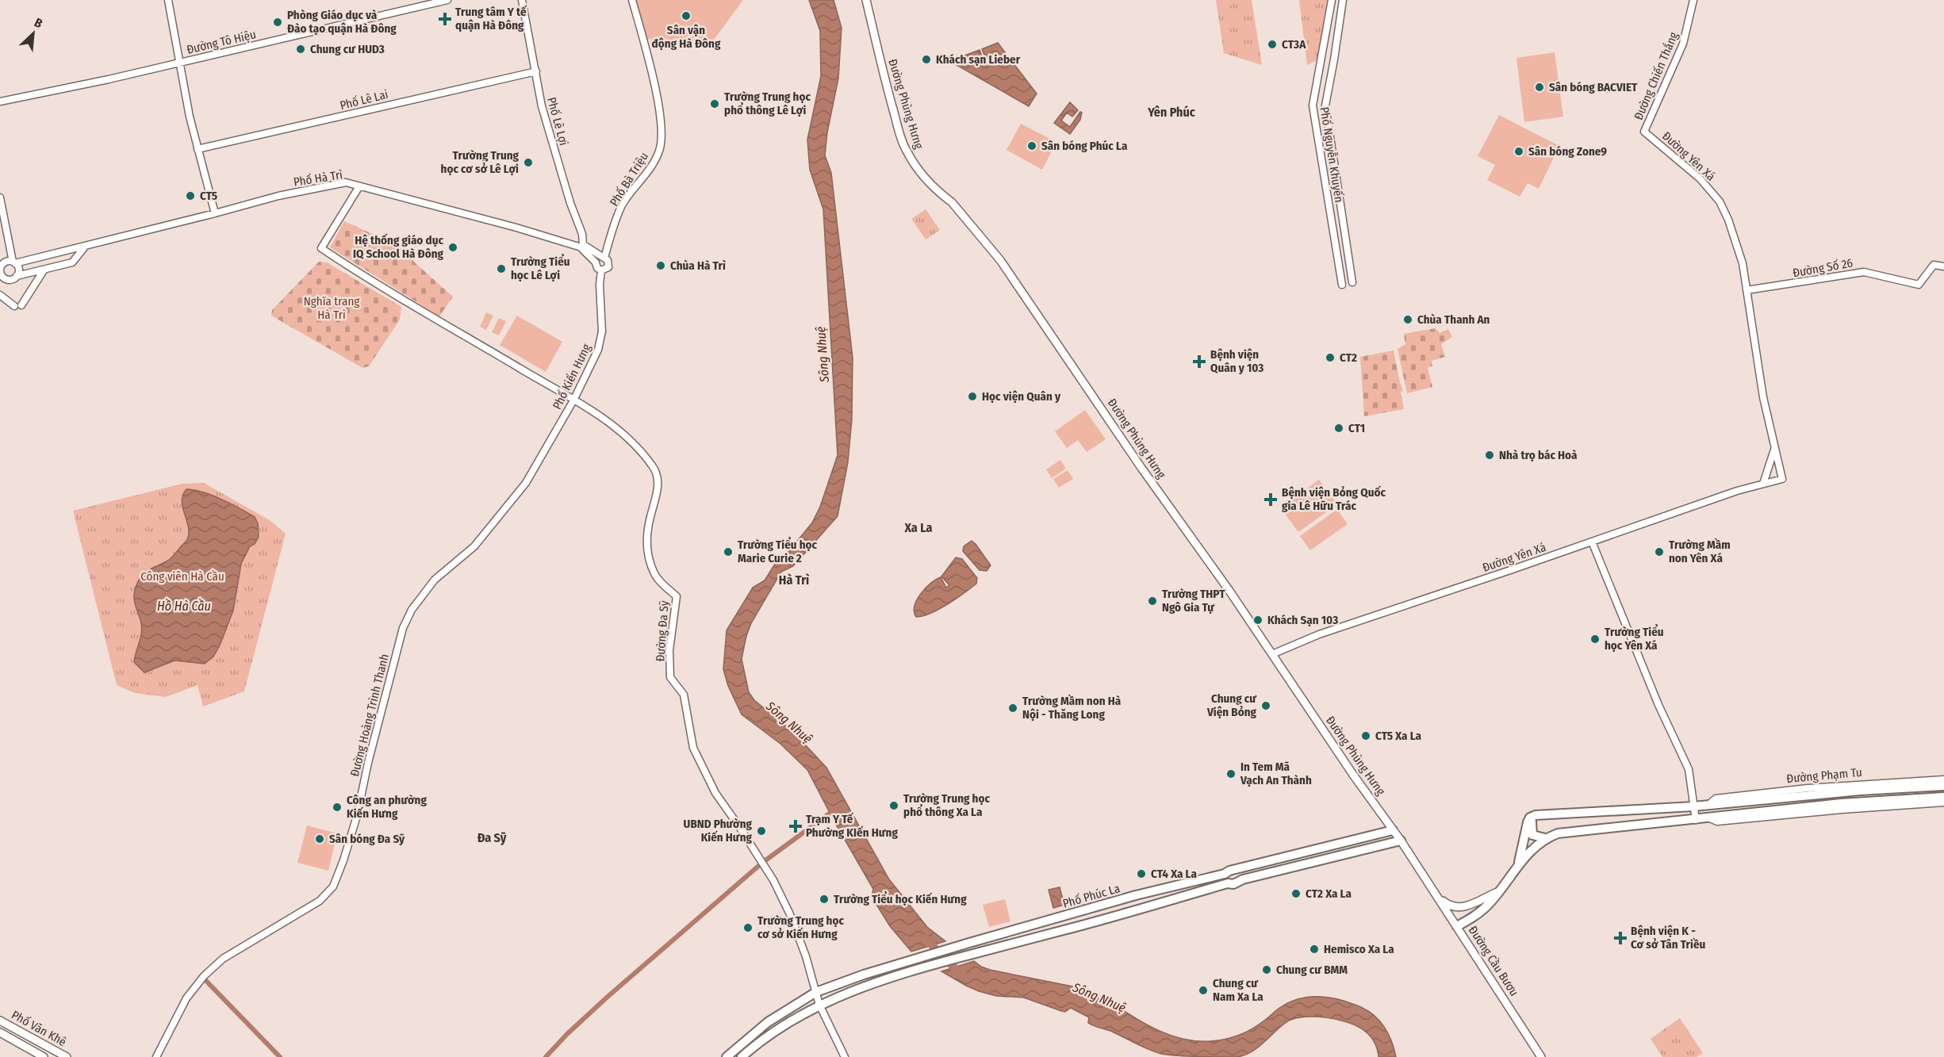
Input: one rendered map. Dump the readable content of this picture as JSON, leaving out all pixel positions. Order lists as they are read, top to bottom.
{
  "streets": {
    "highway": ["Đường Phạm Tu", "Phố Phúc La"],
    "main road": ["Đường Phùng Hưng", "Đường Cầu Bươu", "Phố Văn Khê"],
    "street": [
      "Đường Tô Hiệu",
      "Đường Chiến Thắng",
      "Phố Lê Lai",
      "Phố Lê Lợi",
      "Phố Nguyễn Khuyến",
      "Đường Yên Xá",
      "Phố Hà Trì",
      "Phố Bà Triệu",
      "Đường Số 26",
      "Phố Kiến Hưng",
      "Đường Đa Sỹ",
      "Đường Hoàng Trình Thanh"
    ]
  },
  "crossings": [
    ["Đường Chiến Thắng", "Đường Yên Xá"],
    ["Phố Lê Lai", "Phố Lê Lợi"],
    ["Đường Phùng Hưng", "Đường Yên Xá"],
    ["Đường Phùng Hưng", "Đường Cầu Bươu"],
    ["Phố Lê Lợi", "Phố Hà Trì"],
    ["Đường Yên Xá", "Đường Số 26"],
    ["Phố Bà Triệu", "Phố Kiến Hưng"],
    ["Phố Kiến Hưng", "Đường Đa Sỹ"],
    ["Phố Kiến Hưng", "Đường Hoàng Trình Thanh"],
    ["Đường Đa Sỹ", "Phố Phúc La"]
  ],
  "districts": [
    "Yên Phúc",
    "Xa La",
    "Hà Trì",
    "Đa Sỹ"
  ],
  "water": ["Sông Nhuệ", "Hồ Hà Cầu"],
  "parks": ["Nghĩa trang Hà Trì", "Công viên Hà Cầu"],
  "places": {
    "other": [
      "Sân vận động Hà Đông",
      "Phòng Giáo dục và Đào tạo quận Hà Đông",
      "CT3A",
      "Chung cư HUD3",
      "Khách sạn Lieber",
      "Sân bóng BACVIET",
      "Trường Trung học phổ thông Lê Lợi",
      "Sân bóng Phúc La",
      "Sân bóng Zone9",
      "Trường Trung học cơ sở Lê Lợi",
      "CT5",
      "Hệ thống giáo dục IQ School Hà Đông",
      "Chùa Hà Trì",
      "Trường Tiểu học Lê Lợi",
      "Chùa Thanh An",
      "CT2",
      "Học viện Quân y",
      "CT1",
      "Nhà trọ bác Hoà",
      "Trường Tiểu học Marie Curie 2",
      "Trường Mầm non Yên Xá",
      "Trường THPT Ngô Gia Tự",
      "Khách Sạn 103",
      "Trường Tiểu học Yên Xá",
      "Chung cư Viện Bỏng",
      "Trường Mầm non Hà Nội - Thăng Long",
      "CT5 Xa La",
      "In Tem Mã Vạch An Thành",
      "Trường Trung học phổ thông Xa La",
      "Công an phường Kiến Hưng",
      "UBND Phường Kiến Hưng",
      "Sân bóng Đa Sỹ",
      "CT4 Xa La",
      "CT2 Xa La",
      "Trường Tiểu học Kiến Hưng",
      "Trường Trung học cơ sở Kiến Hưng",
      "Hemisco Xa La",
      "Chung cư BMM",
      "Chung cư Nam Xa La"
    ],
    "health": [
      "Trung tâm Y tế quận Hà Đông",
      "Bệnh viện Quân y 103",
      "Bệnh viện Bỏng Quốc gia Lê Hữu Trác",
      "Trạm Y Tế Phường KIến Hưng",
      "Bệnh viện K - Cơ sở Tân Triều"
    ]
  },
  "north": "top right"
}
